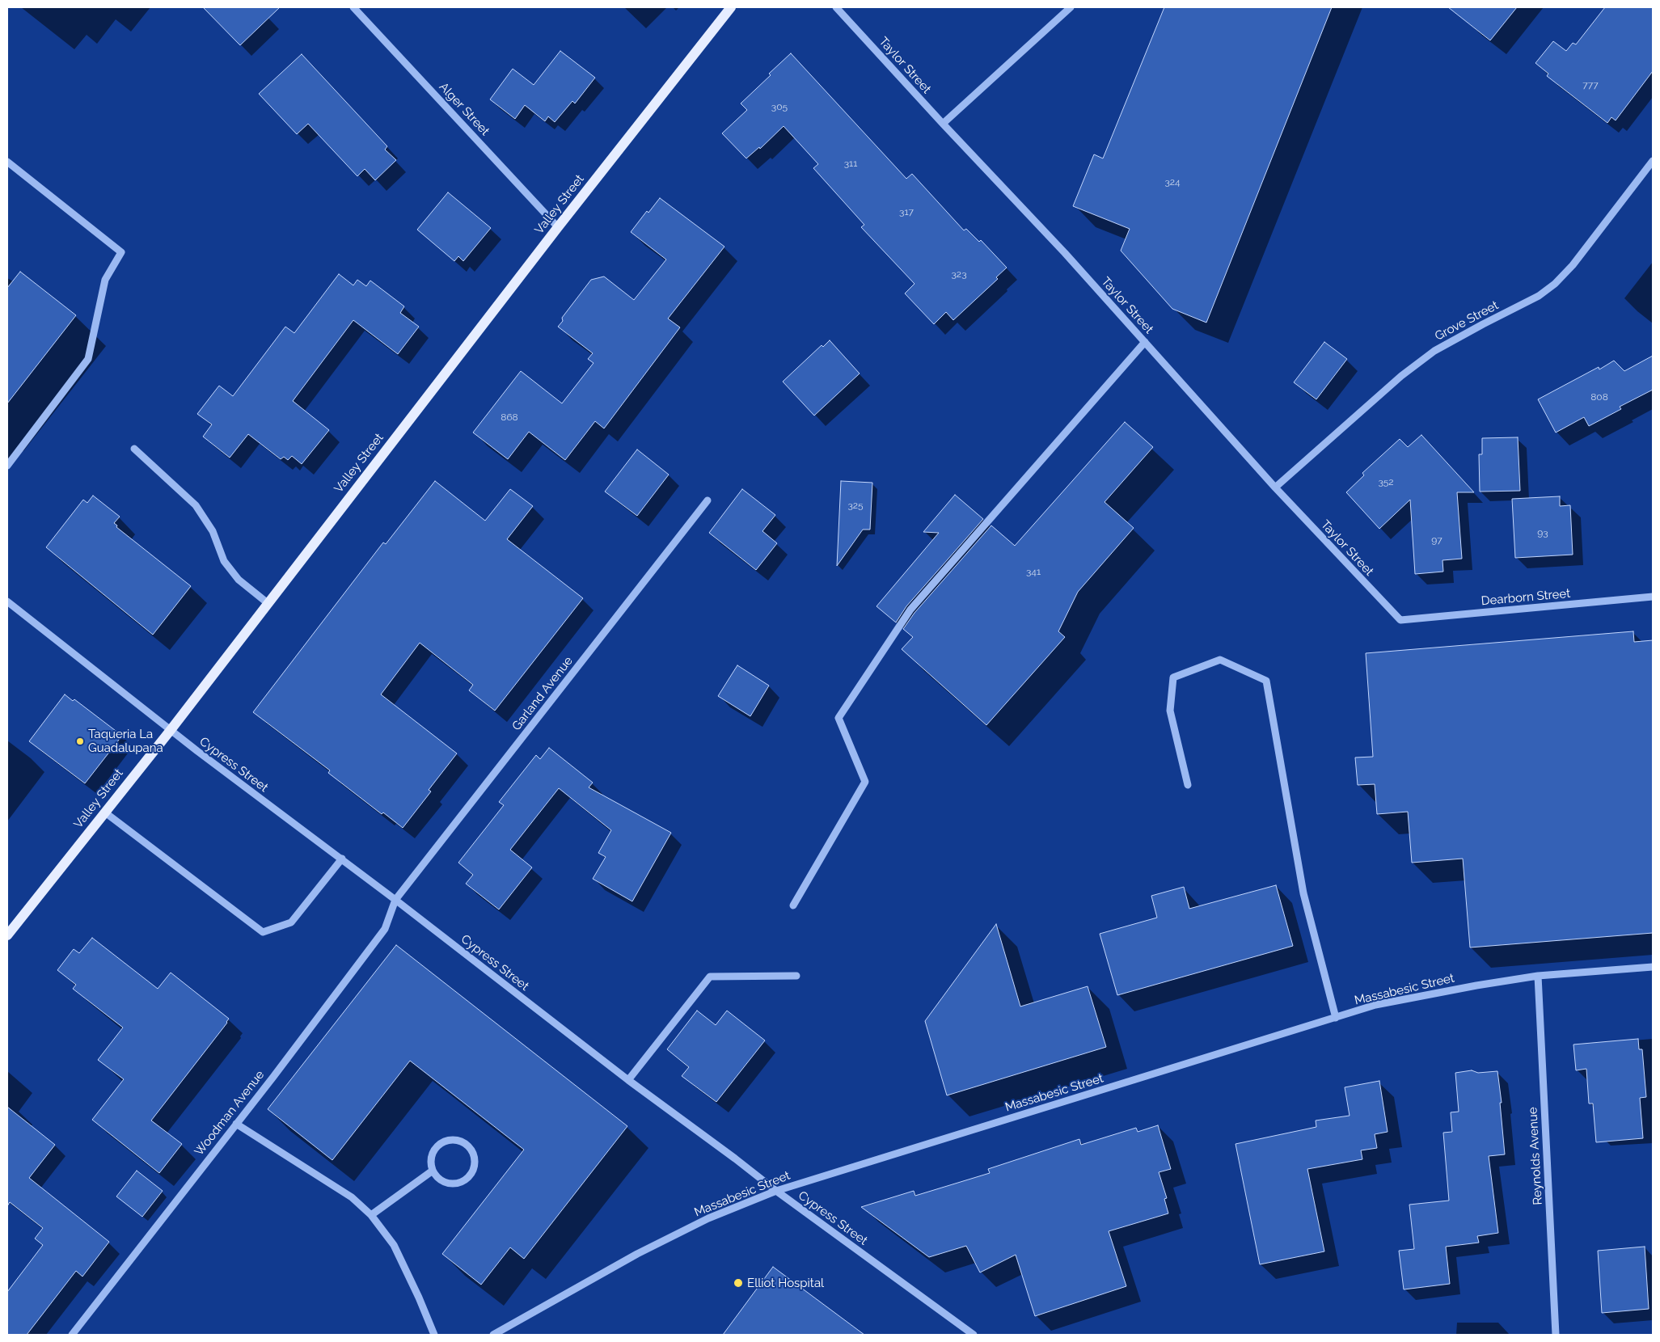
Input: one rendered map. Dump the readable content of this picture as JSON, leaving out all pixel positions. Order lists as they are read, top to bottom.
{
  "streets": {
    "main road": ["Valley Street"],
    "street": [
      "Taylor Street",
      "Alger Street",
      "Grove Street",
      "Dearborn Street",
      "Garland Avenue",
      "Cypress Street",
      "Massabesic Street",
      "Woodman Avenue",
      "Reynolds Avenue"
    ]
  },
  "crossings": [
    ["Taylor Street", "Grove Street"],
    ["Taylor Street", "Dearborn Street"],
    ["Alger Street", "Valley Street"],
    ["Valley Street", "Cypress Street"],
    ["Garland Avenue", "Cypress Street"],
    ["Garland Avenue", "Woodman Avenue"],
    ["Cypress Street", "Massabesic Street"],
    ["Cypress Street", "Woodman Avenue"],
    ["Massabesic Street", "Reynolds Avenue"]
  ],
  "places": ["Taqueria La Guadalupana", "Elliot Hospital"],
  "house_numbers": [
    "777",
    "305",
    "311",
    "324",
    "317",
    "323",
    "808",
    "868",
    "352",
    "325",
    "93",
    "97",
    "341"
  ]
}
